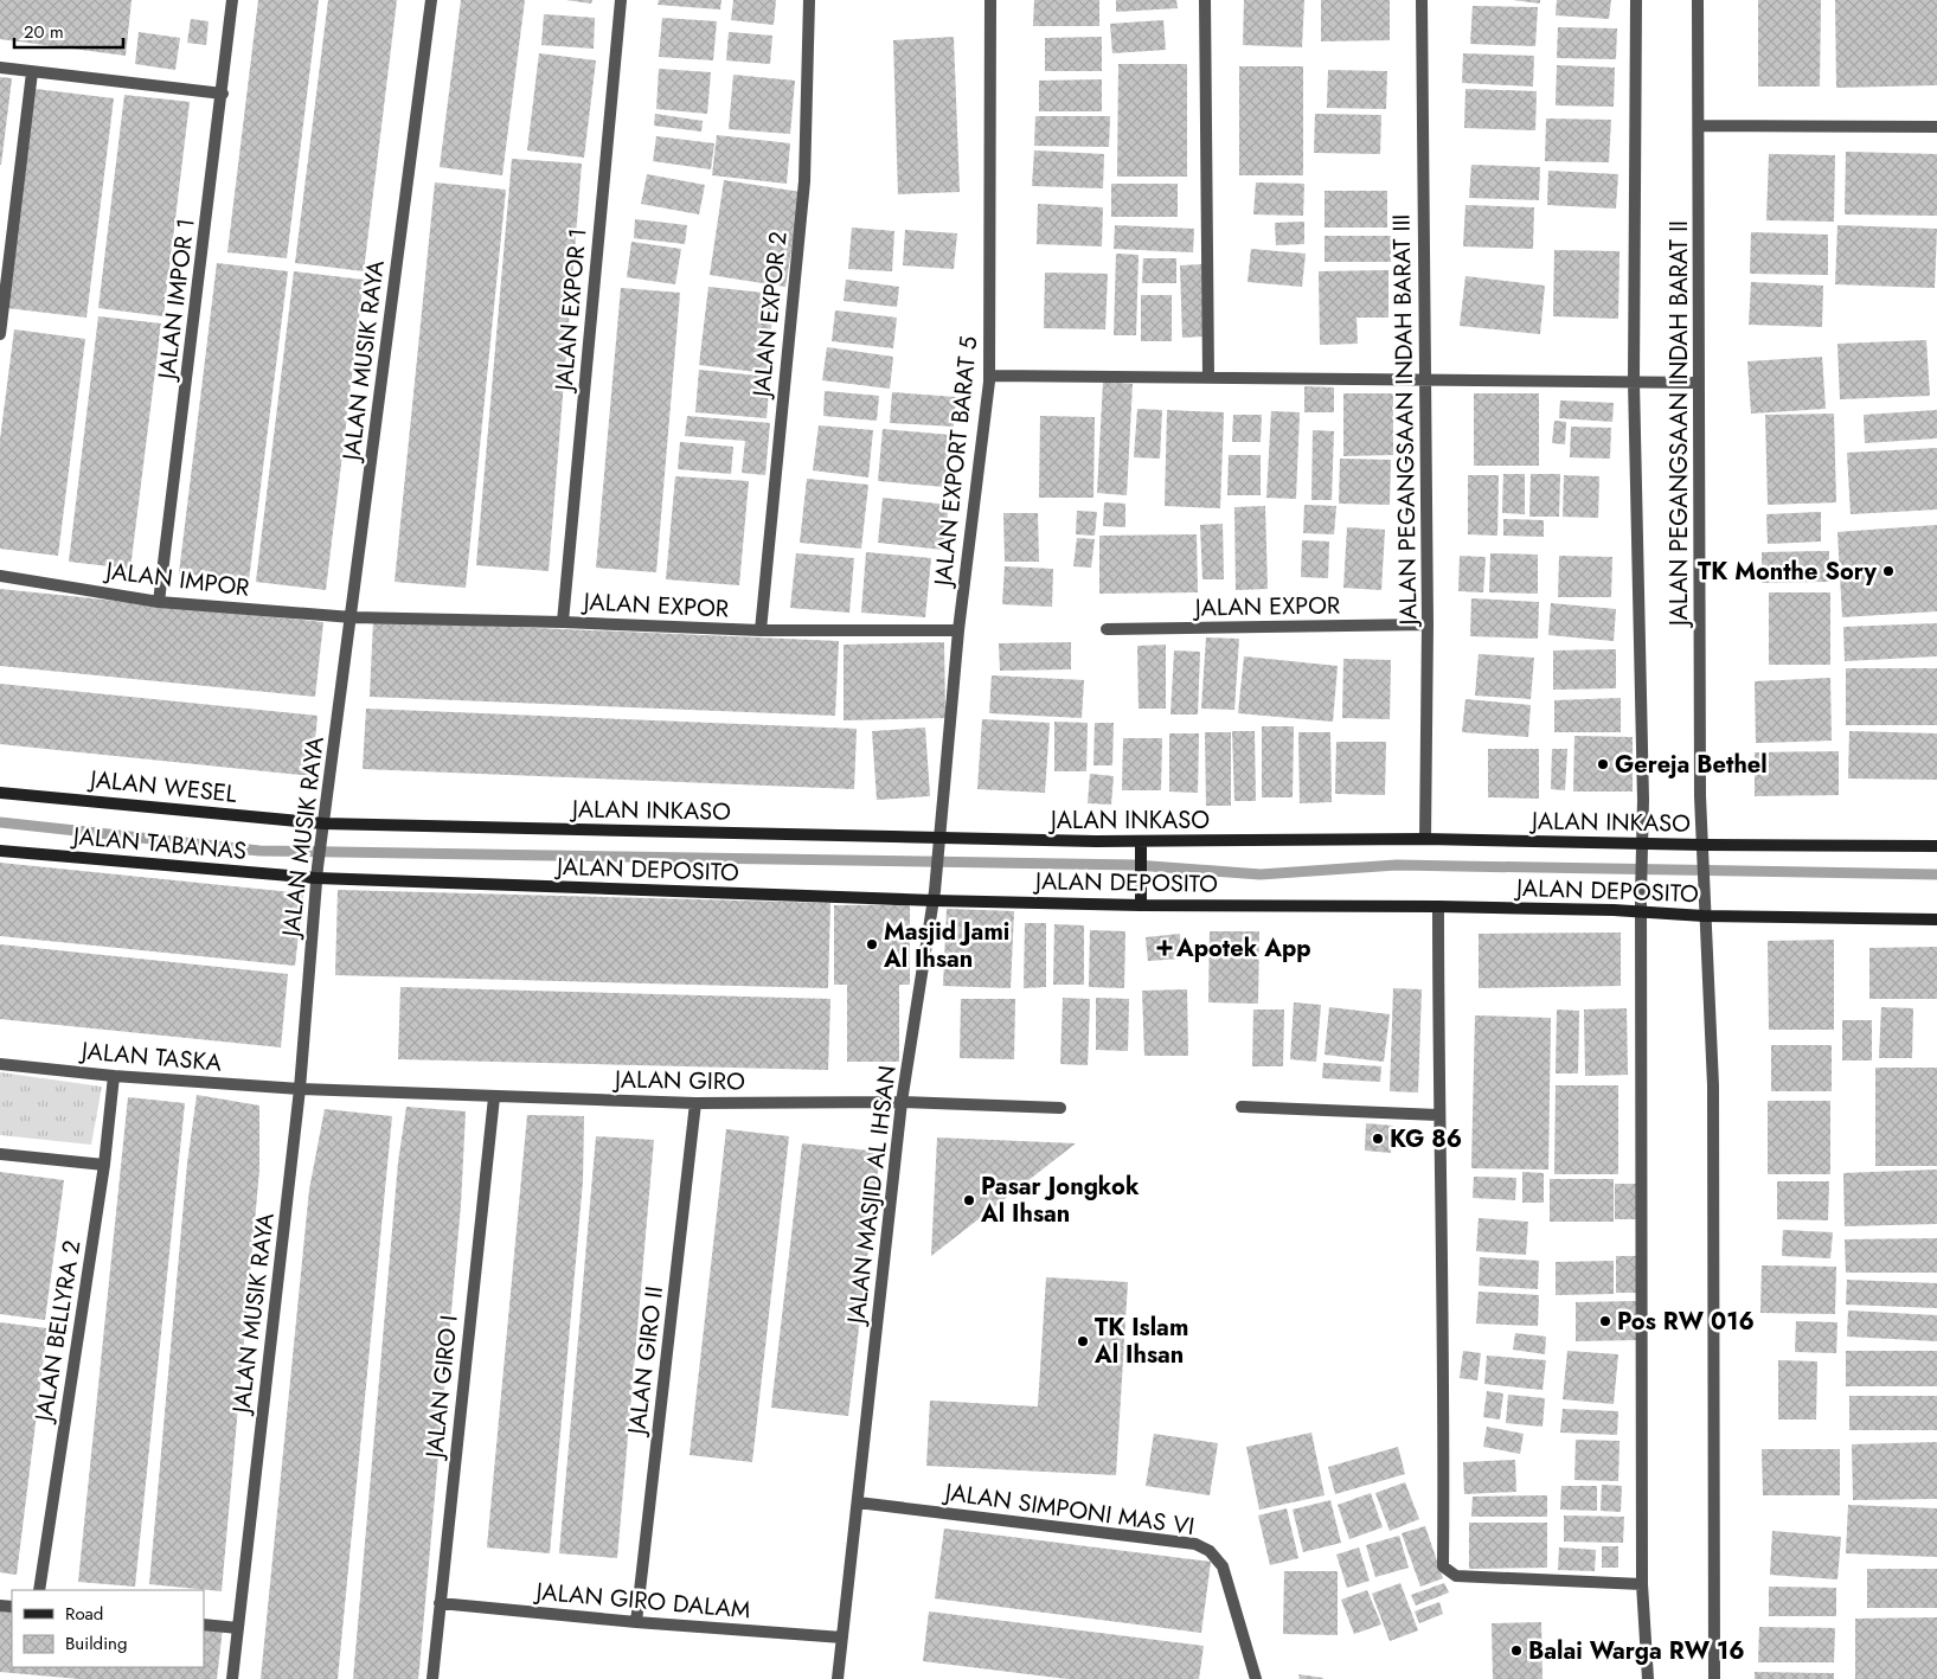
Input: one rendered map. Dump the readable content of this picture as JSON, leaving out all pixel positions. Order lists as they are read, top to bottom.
{
  "streets": {
    "street": [
      "JALAN IMPOR 1",
      "JALAN EXPOR 1",
      "JALAN EXPOR 2",
      "JALAN MUSIK RAYA",
      "JALAN PEGANGSAAN INDAH BARAT III",
      "JALAN PEGANGSAAN INDAH BARAT II",
      "JALAN EXPORT BARAT 5",
      "JALAN IMPOR",
      "JALAN EXPOR",
      "JALAN WESEL",
      "JALAN INKASO",
      "JALAN TABANAS",
      "JALAN DEPOSITO",
      "JALAN TASKA",
      "JALAN GIRO",
      "JALAN MASJID AL IHSAN",
      "JALAN BELLYRA 2",
      "JALAN GIRO II",
      "JALAN GIRO I",
      "JALAN SIMPONI MAS VI",
      "JALAN GIRO DALAM"
    ]
  },
  "crossings": [
    ["JALAN IMPOR 1", "JALAN IMPOR"],
    ["JALAN EXPOR 1", "JALAN EXPOR"],
    ["JALAN EXPOR 2", "JALAN EXPOR"],
    ["JALAN MUSIK RAYA", "JALAN IMPOR"],
    ["JALAN MUSIK RAYA", "JALAN EXPOR"],
    ["JALAN MUSIK RAYA", "JALAN WESEL"],
    ["JALAN MUSIK RAYA", "JALAN INKASO"],
    ["JALAN MUSIK RAYA", "JALAN TABANAS"],
    ["JALAN MUSIK RAYA", "JALAN DEPOSITO"],
    ["JALAN MUSIK RAYA", "JALAN TASKA"],
    ["JALAN MUSIK RAYA", "JALAN GIRO"],
    ["JALAN PEGANGSAAN INDAH BARAT III", "JALAN EXPOR"],
    ["JALAN PEGANGSAAN INDAH BARAT III", "JALAN INKASO"],
    ["JALAN PEGANGSAAN INDAH BARAT II", "JALAN INKASO"],
    ["JALAN PEGANGSAAN INDAH BARAT II", "JALAN DEPOSITO"],
    ["JALAN EXPORT BARAT 5", "JALAN EXPOR"],
    ["JALAN EXPORT BARAT 5", "JALAN INKASO"],
    ["JALAN EXPORT BARAT 5", "JALAN MASJID AL IHSAN"],
    ["JALAN IMPOR", "JALAN EXPOR"],
    ["JALAN WESEL", "JALAN INKASO"],
    ["JALAN TABANAS", "JALAN DEPOSITO"],
    ["JALAN DEPOSITO", "JALAN MASJID AL IHSAN"],
    ["JALAN TASKA", "JALAN GIRO"],
    ["JALAN TASKA", "JALAN BELLYRA 2"],
    ["JALAN GIRO", "JALAN MASJID AL IHSAN"],
    ["JALAN GIRO", "JALAN GIRO II"],
    ["JALAN GIRO", "JALAN GIRO I"],
    ["JALAN MASJID AL IHSAN", "JALAN SIMPONI MAS VI"],
    ["JALAN MASJID AL IHSAN", "JALAN GIRO DALAM"],
    ["JALAN GIRO II", "JALAN GIRO DALAM"],
    ["JALAN GIRO I", "JALAN GIRO DALAM"]
  ],
  "places": {
    "other": [
      "TK Monthe Sory",
      "Gereja Bethel",
      "Masjid Jami Al Ihsan",
      "KG 86",
      "Pasar Jongkok Al Ihsan",
      "Pos RW 016",
      "TK Islam Al Ihsan",
      "Balai Warga RW 16"
    ],
    "health": ["Apotek App"]
  },
  "legend": ["Road", "Building"],
  "scale_bar": "20 m"
}
